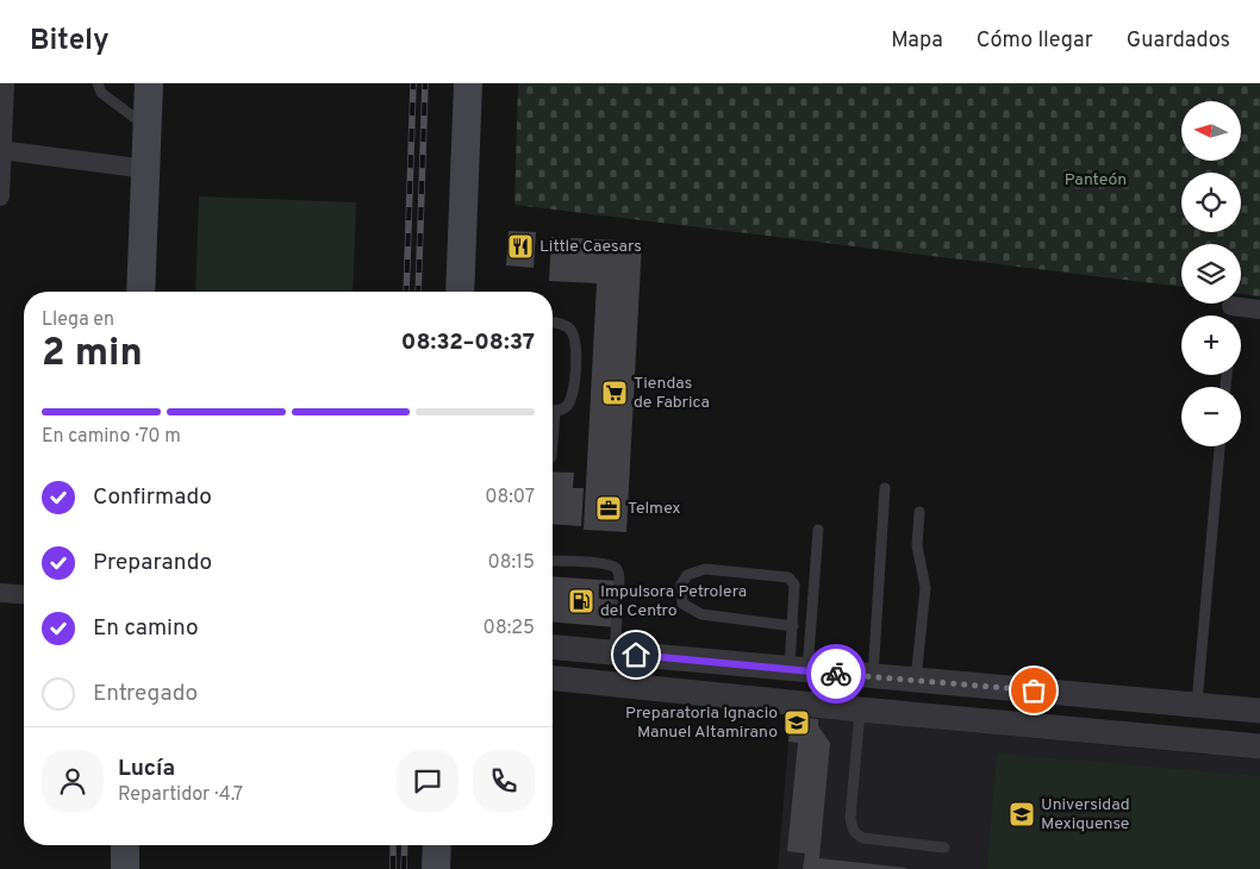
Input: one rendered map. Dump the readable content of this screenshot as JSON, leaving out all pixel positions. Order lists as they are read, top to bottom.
{
  "parks": ["Panteón"],
  "places": {
    "restaurant": ["Little Caesars"],
    "supermarket": ["Tiendas de Fabrica"],
    "office": ["Telmex"],
    "fuel station": ["Impulsora Petrolera del Centro"],
    "school or university": ["Preparatoria Ignacio Manuel Altamirano", "Universidad Mexiquense"]
  },
  "north": "left",
  "page": {
    "header": "Bitely",
    "nav": ["Mapa", "Cómo llegar", "Guardados"],
    "map_buttons": ["+", "−"],
    "heading": ["2 min", "Llega en", "08:32–08:37"],
    "panel": ["Lucía", "Repartidor · 4.7"],
    "bar": "En camino · 70 m",
    "list": [
      ["Confirmado", "08:07"],
      ["Preparando", "08:15"],
      ["En camino", "08:25"],
      "Entregado"
    ]
  }
}
